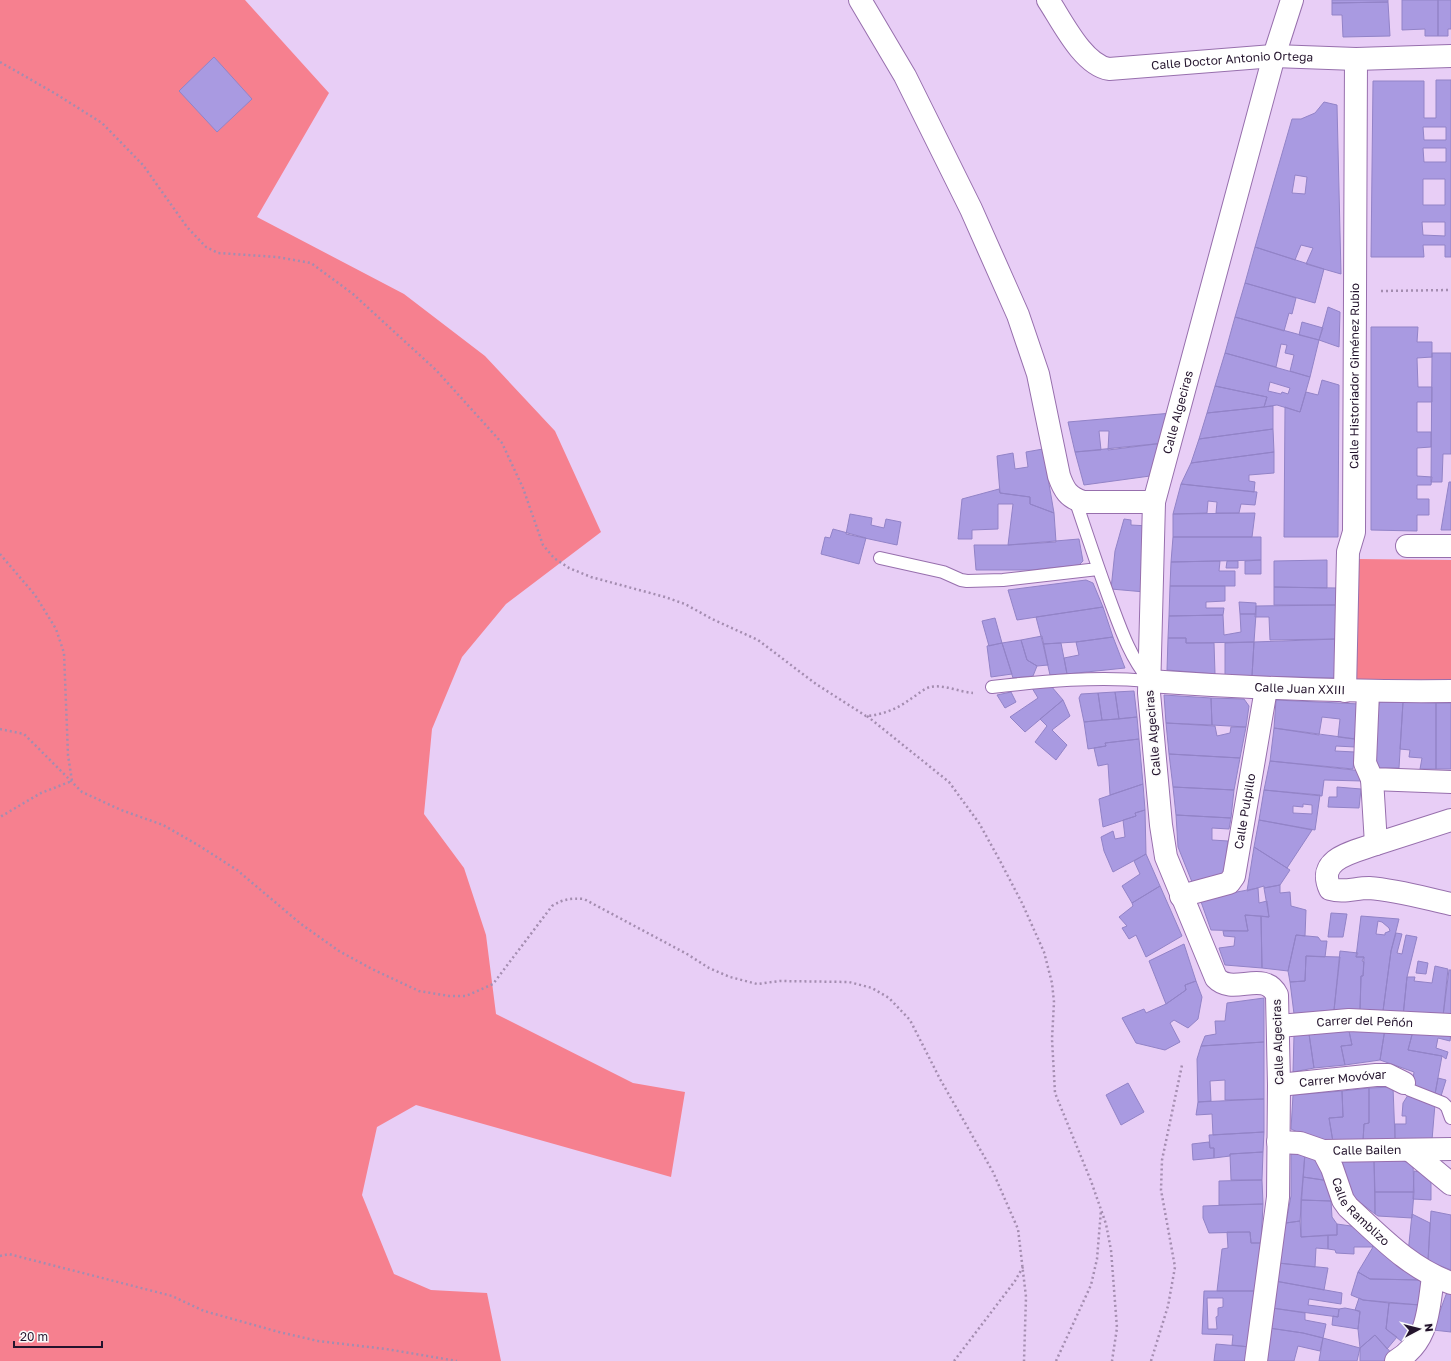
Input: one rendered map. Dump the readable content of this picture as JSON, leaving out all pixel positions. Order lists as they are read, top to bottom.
{
  "streets": {
    "street": [
      "Calle Doctor Antonio Ortega",
      "Calle Historiador Giménez Rubio",
      "Calle Algeciras",
      "Calle Juan XXIII",
      "Calle Pulpillo",
      "Carrer del Peñón",
      "Carrer Movóvar",
      "Calle Bailen",
      "Calle Ramblizo"
    ]
  },
  "crossings": [
    ["Calle Doctor Antonio Ortega", "Calle Historiador Giménez Rubio"],
    ["Calle Doctor Antonio Ortega", "Calle Algeciras"],
    ["Calle Historiador Giménez Rubio", "Calle Juan XXIII"],
    ["Calle Algeciras", "Calle Juan XXIII"],
    ["Calle Algeciras", "Calle Pulpillo"],
    ["Calle Algeciras", "Carrer del Peñón"],
    ["Calle Algeciras", "Carrer Movóvar"],
    ["Calle Juan XXIII", "Calle Pulpillo"],
    ["Calle Bailen", "Calle Ramblizo"]
  ],
  "scale_bar": "20 m",
  "north": "right"
}
